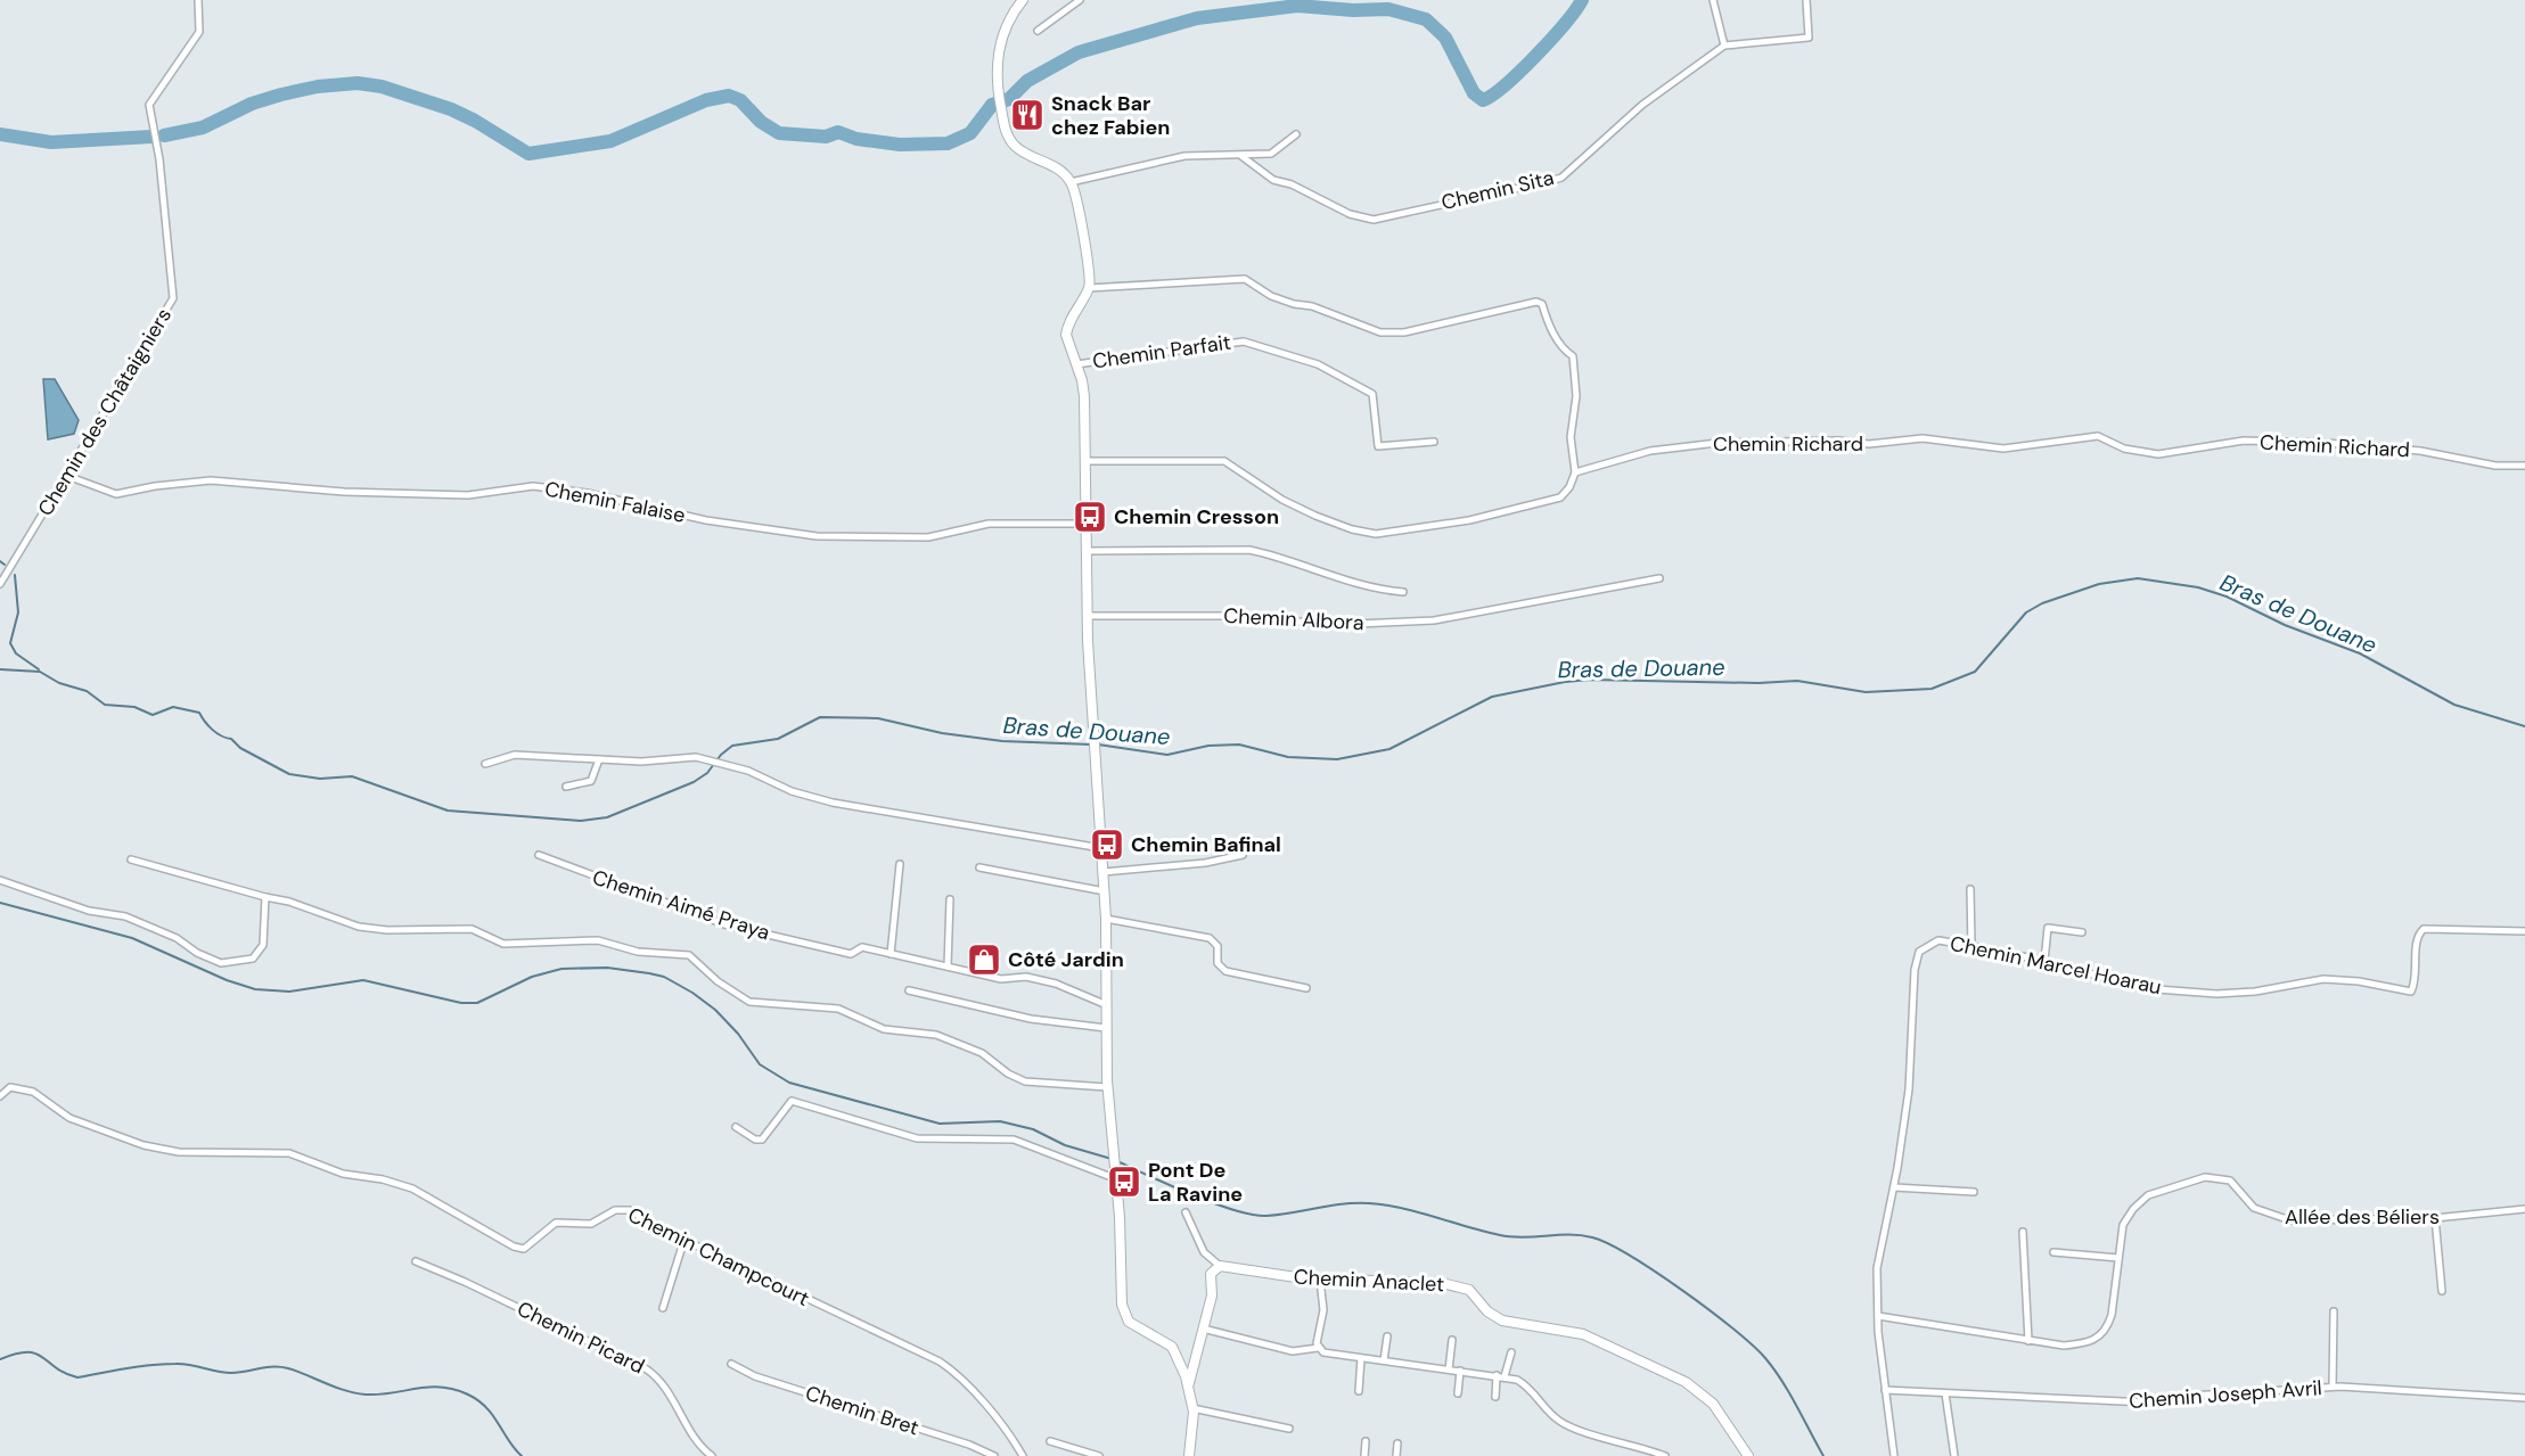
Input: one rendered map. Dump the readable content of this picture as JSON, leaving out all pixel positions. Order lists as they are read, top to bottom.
{
  "streets": {
    "main road": ["Chemin Anaclet"],
    "street": [
      "Chemin Sita",
      "Chemin Parfait",
      "Chemin des Châtaigniers",
      "Chemin Richard",
      "Chemin Falaise",
      "Chemin Albora",
      "Chemin Aimé Praya",
      "Chemin Marcel Hoarau",
      "Allée des Béliers",
      "Chemin Champcourt",
      "Chemin Picard",
      "Chemin Joseph Avril",
      "Chemin Bret"
    ]
  },
  "crossings": [
    ["Chemin des Châtaigniers", "Chemin Falaise"],
    ["Chemin Marcel Hoarau", "Allée des Béliers"],
    ["Chemin Marcel Hoarau", "Chemin Joseph Avril"]
  ],
  "water": ["Bras de Douane"],
  "places": {
    "restaurant": ["Snack Bar chez Fabien"],
    "bus stop": ["Chemin Cresson", "Chemin Bafinal", "Pont De La Ravine"],
    "shop": ["Côté Jardin"]
  }
}
